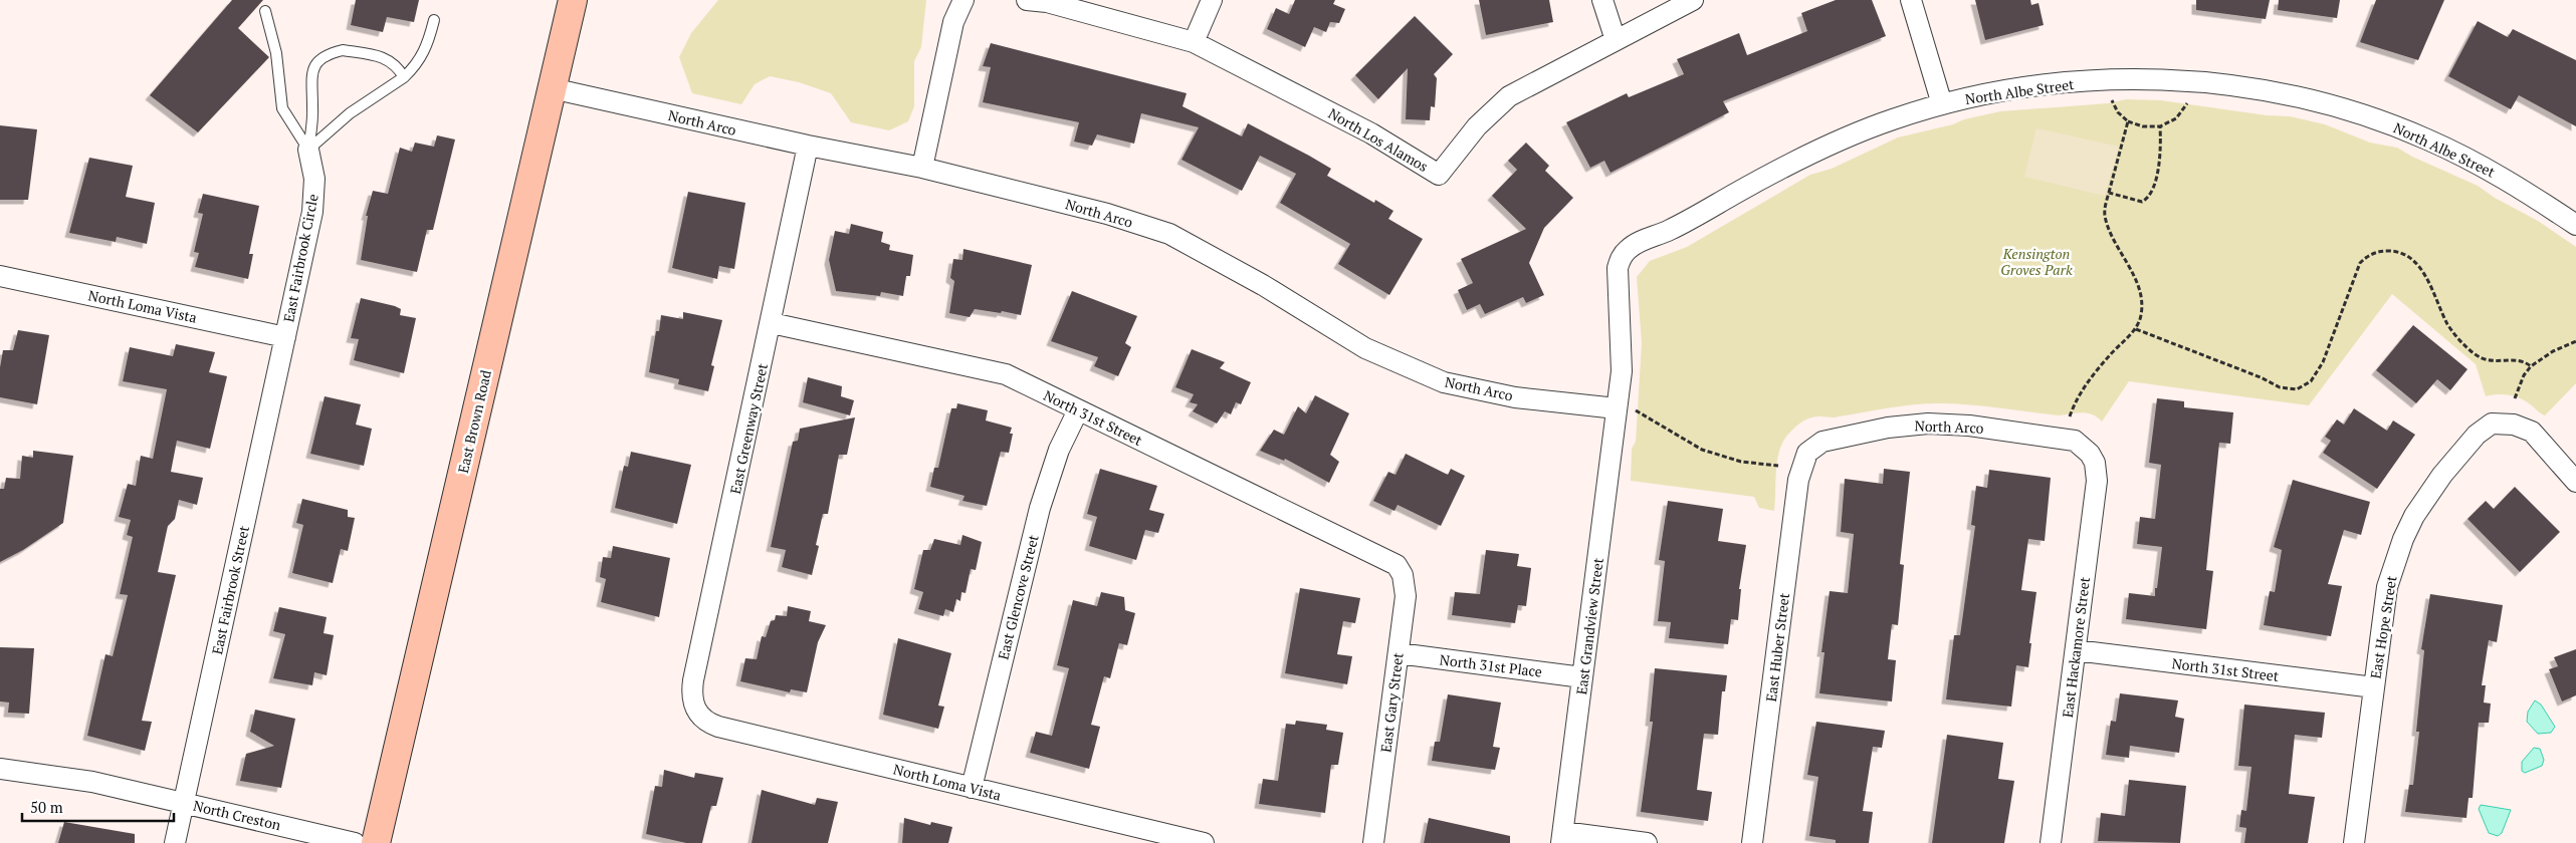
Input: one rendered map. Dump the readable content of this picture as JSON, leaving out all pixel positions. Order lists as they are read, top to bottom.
{
  "streets": {
    "main road": ["East Brown Road"],
    "street": [
      "North Albe Street",
      "North Arco",
      "North Los Alamos",
      "East Fairbrook Circle",
      "North Loma Vista",
      "North 31st Street",
      "East Greenway Street",
      "East Fairbrook Street",
      "East Glencove Street",
      "East Grandview Street",
      "East Hope Street",
      "East Huber Street",
      "East Hackamore Street",
      "North 31st Place",
      "East Gary Street",
      "North Creston"
    ]
  },
  "crossings": [
    ["North Albe Street", "North Arco"],
    ["North Albe Street", "East Grandview Street"],
    ["North Arco", "East Brown Road"],
    ["North Arco", "East Greenway Street"],
    ["North Arco", "East Grandview Street"],
    ["North Arco", "East Huber Street"],
    ["North Arco", "East Hackamore Street"],
    ["East Fairbrook Circle", "North Loma Vista"],
    ["East Fairbrook Circle", "East Fairbrook Street"],
    ["North Loma Vista", "East Greenway Street"],
    ["North Loma Vista", "East Fairbrook Street"],
    ["North Loma Vista", "East Glencove Street"],
    ["North 31st Street", "East Greenway Street"],
    ["North 31st Street", "East Glencove Street"],
    ["North 31st Street", "East Hope Street"],
    ["North 31st Street", "East Hackamore Street"],
    ["North 31st Street", "East Gary Street"],
    ["East Fairbrook Street", "North Creston"],
    ["East Grandview Street", "North 31st Place"],
    ["North 31st Place", "East Gary Street"]
  ],
  "parks": ["Kensington Groves Park"],
  "scale_bar": "50 m"
}
